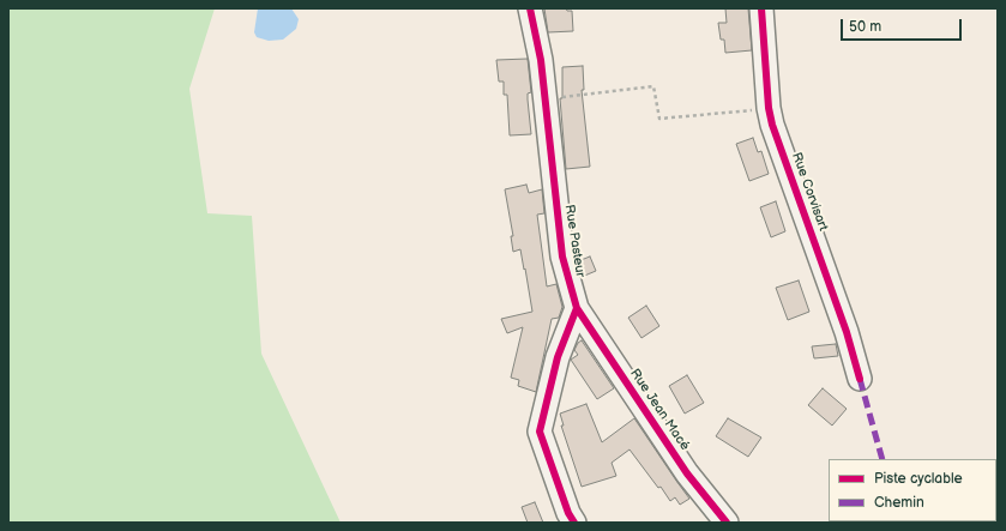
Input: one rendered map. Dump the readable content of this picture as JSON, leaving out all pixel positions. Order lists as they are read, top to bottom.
{
  "streets": {
    "street": ["Rue Corvisart", "Rue Pasteur", "Rue Jean Macé"]
  },
  "crossings": [
    ["Rue Pasteur", "Rue Jean Macé"]
  ],
  "legend": ["Piste cyclable", "Chemin"],
  "scale_bar": "50 m"
}
